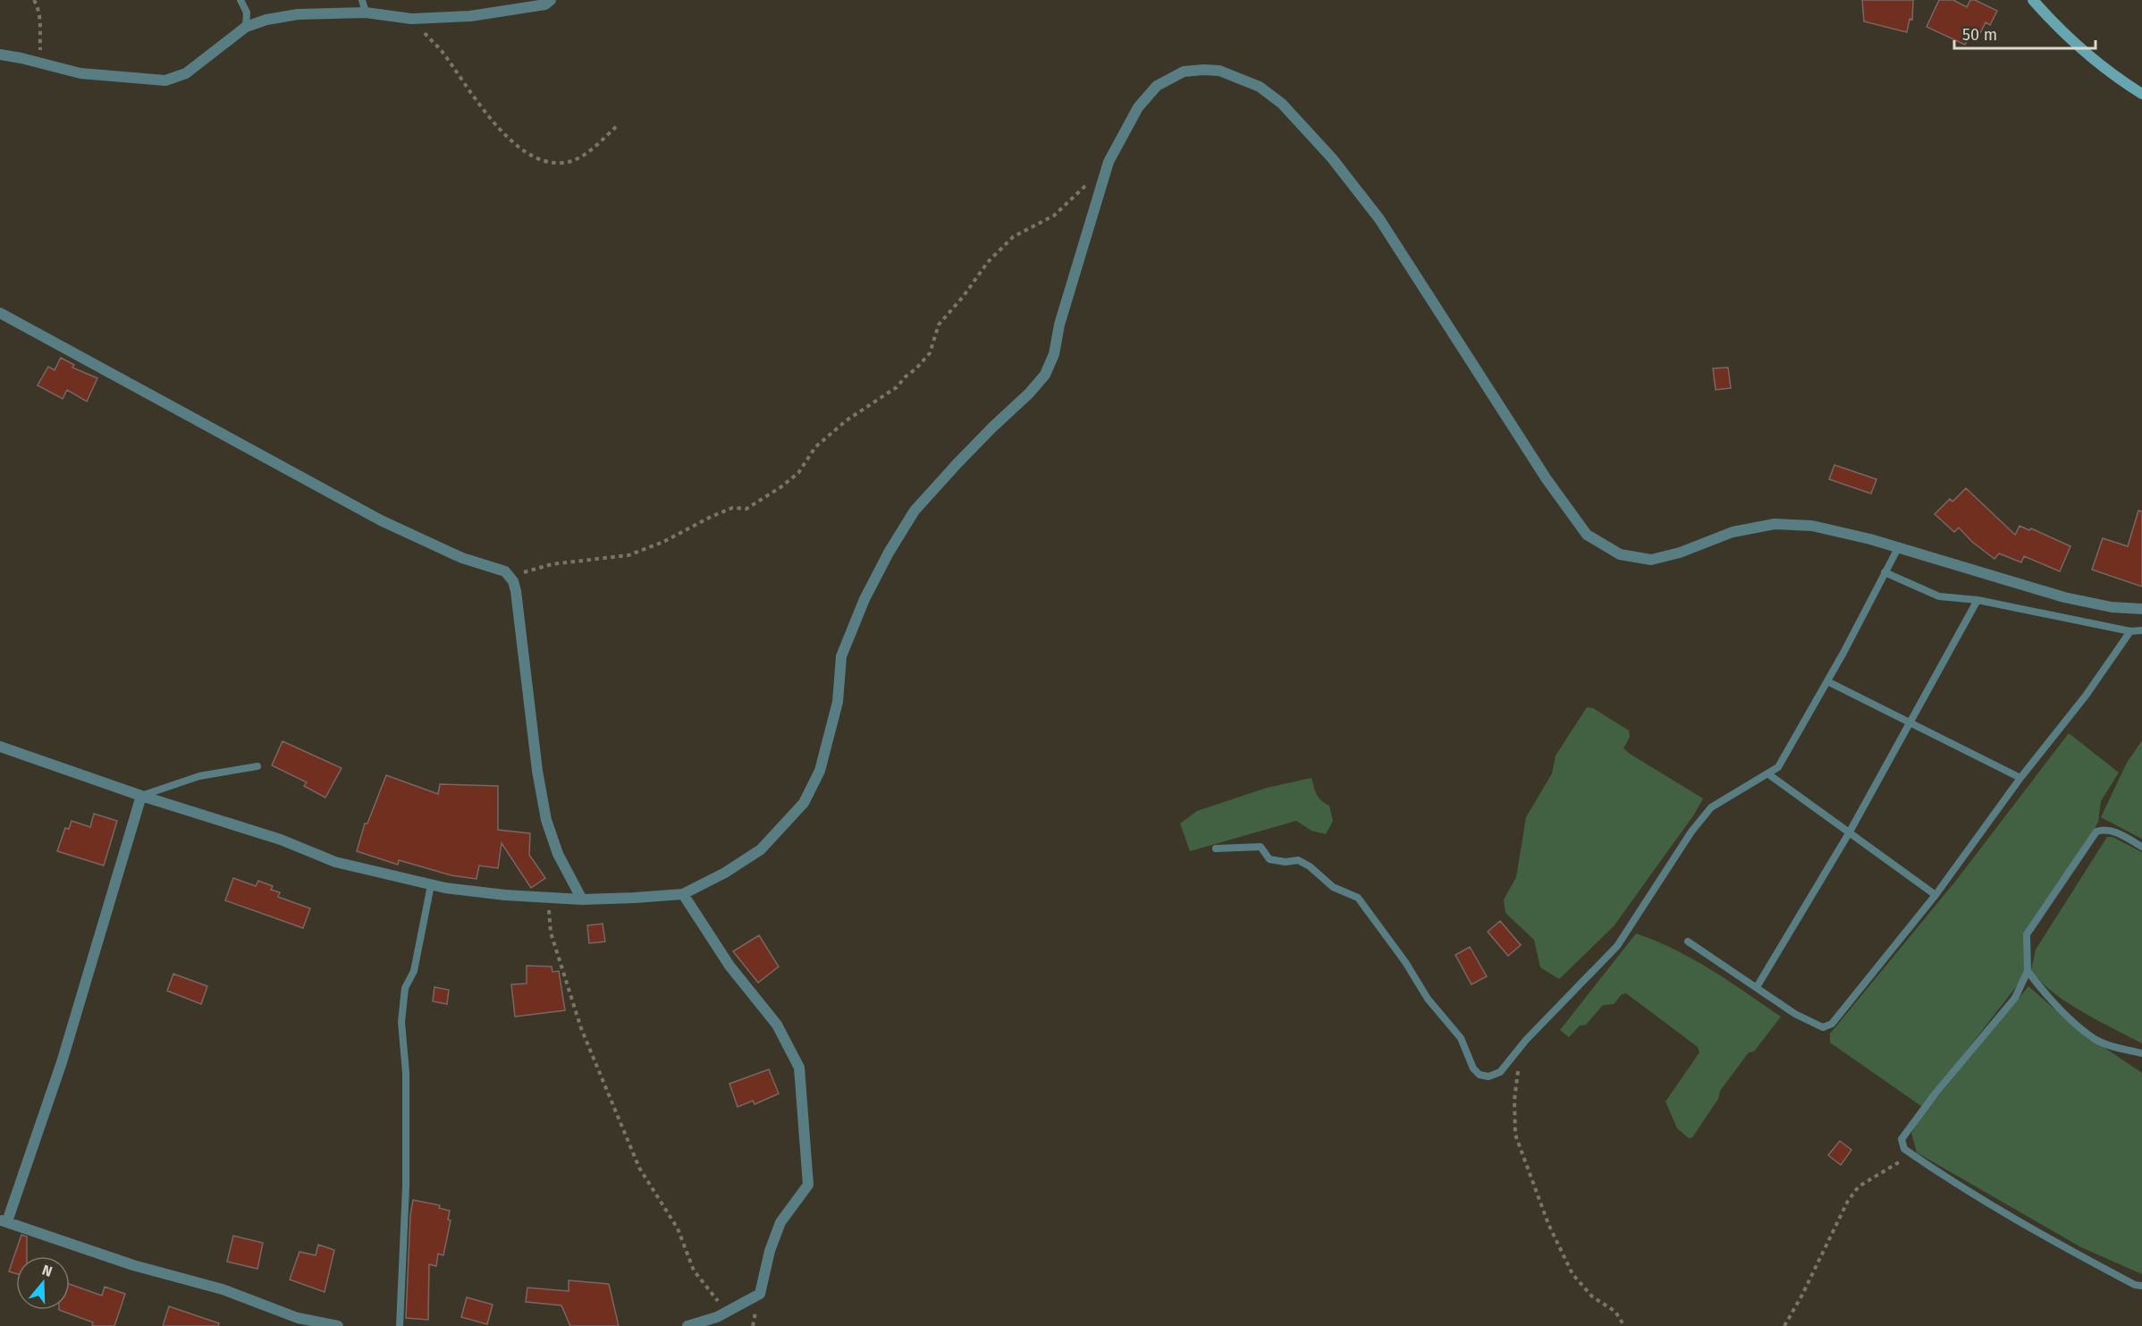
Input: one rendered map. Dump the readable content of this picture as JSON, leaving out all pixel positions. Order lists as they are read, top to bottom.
{
  "scale_bar": "50 m",
  "north": "top"
}
